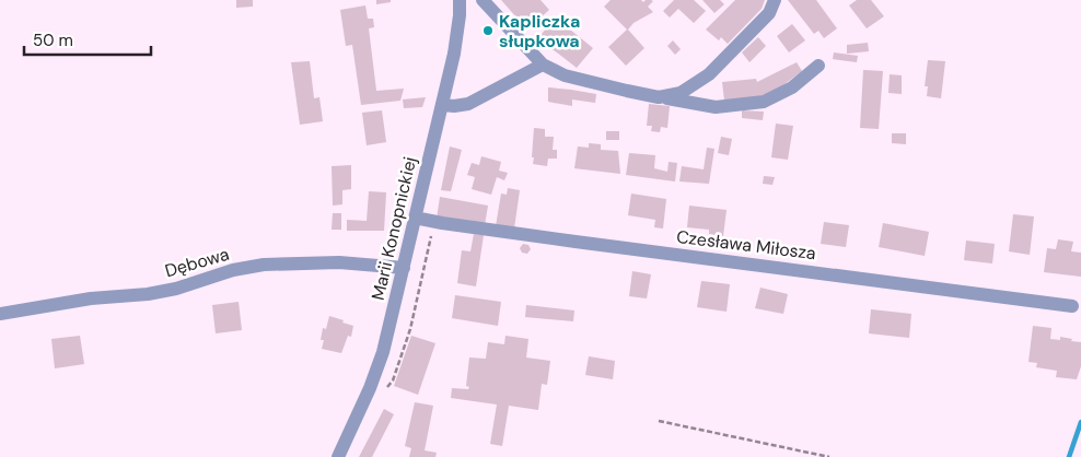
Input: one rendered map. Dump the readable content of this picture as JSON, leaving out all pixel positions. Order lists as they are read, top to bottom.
{
  "streets": {
    "street": ["Marii Konopnickiej", "Czesława Miłosza", "Dębowa"]
  },
  "crossings": [
    ["Marii Konopnickiej", "Czesława Miłosza"],
    ["Marii Konopnickiej", "Dębowa"]
  ],
  "places": ["Kapliczka słupkowa"],
  "scale_bar": "50 m"
}
